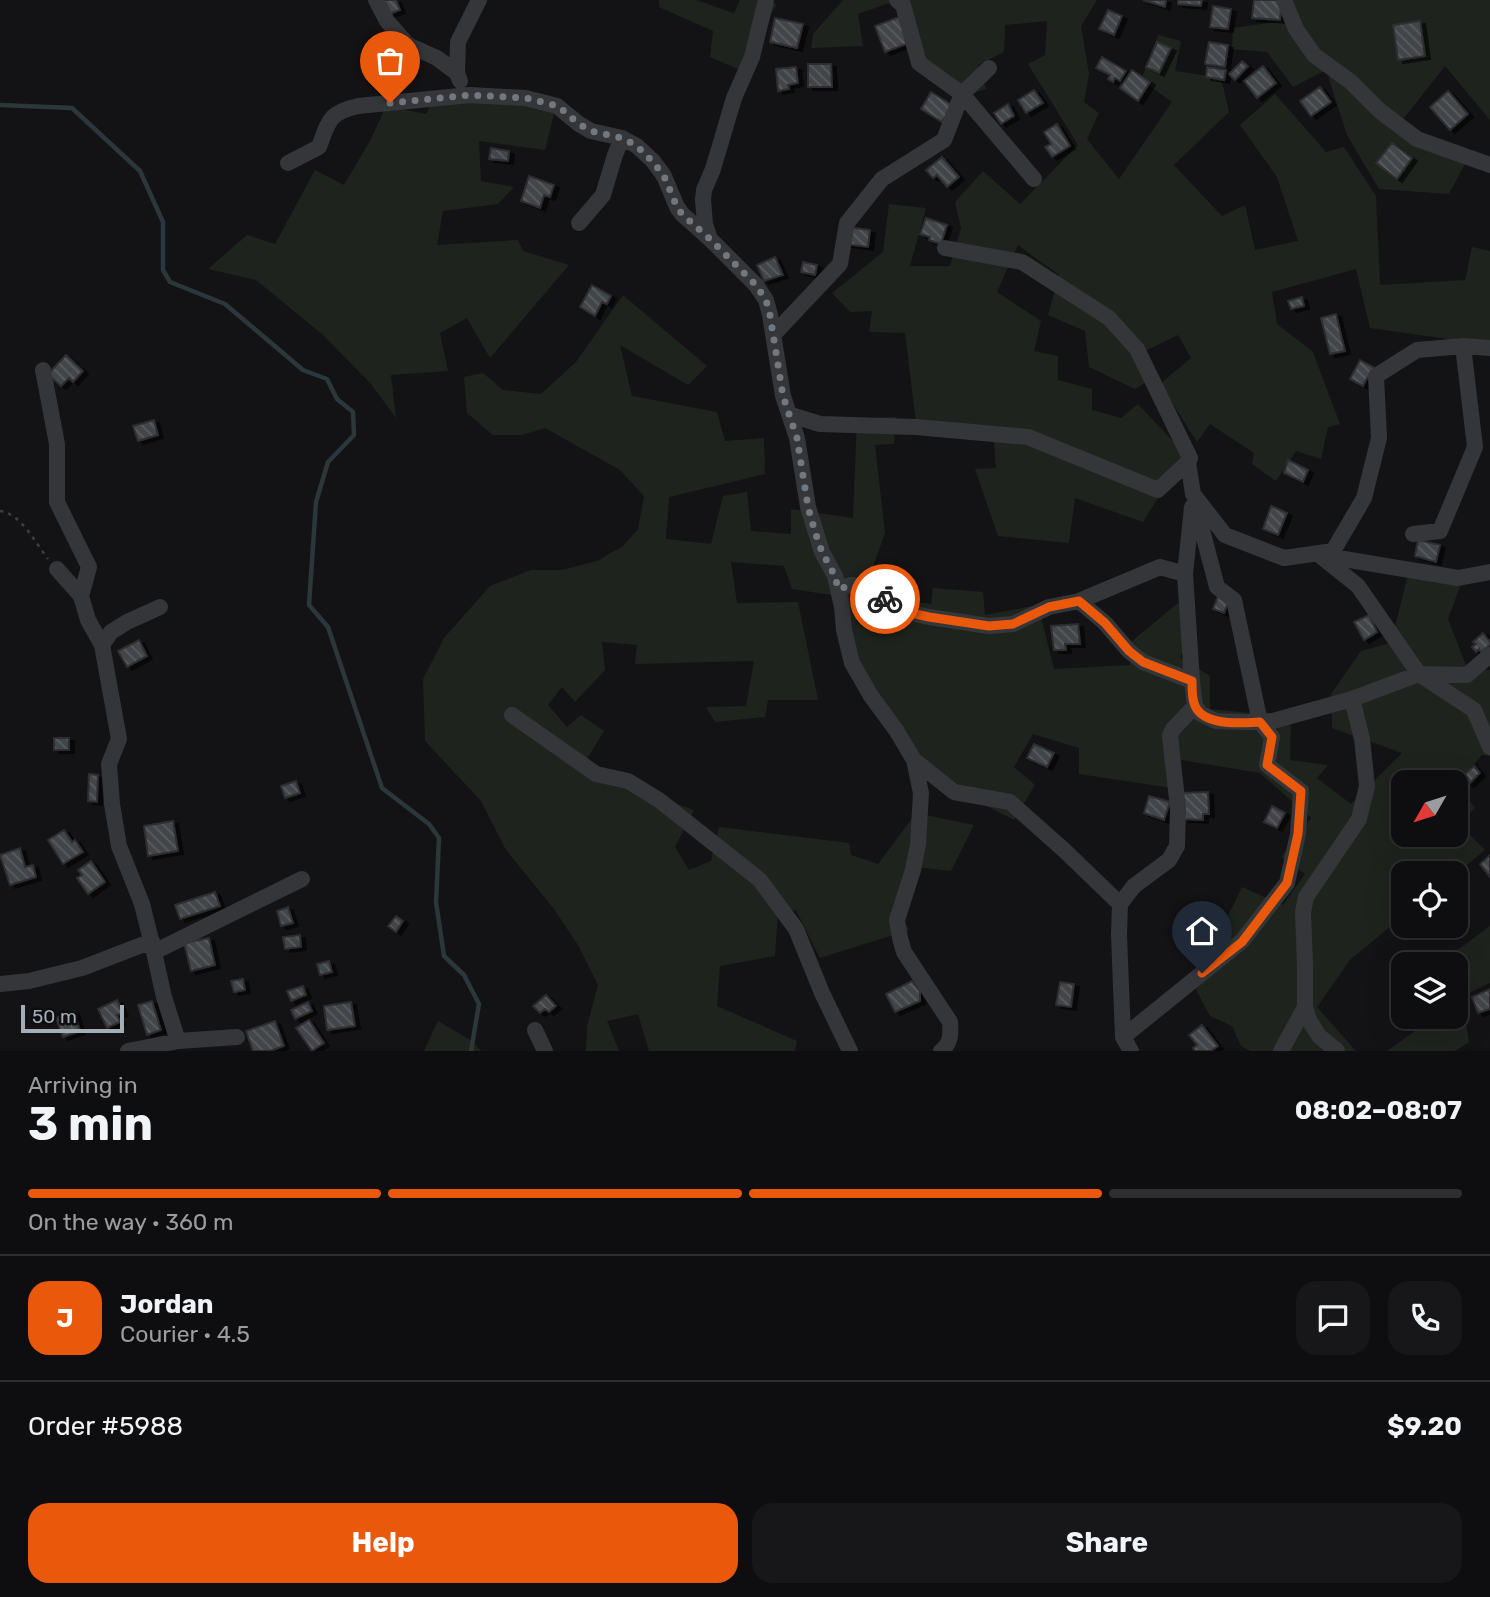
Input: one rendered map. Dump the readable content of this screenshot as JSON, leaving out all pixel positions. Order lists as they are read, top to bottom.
{
  "scale_bar": "50 m",
  "north": "bottom left",
  "page": {
    "scale": "50 m",
    "heading": ["3 min", "Arriving in", "08:02–08:07"],
    "panel": [
      "Jordan",
      "Courier · 4.5",
      "Order #5988",
      "$9.20"
    ],
    "bar": "On the way · 360 m",
    "round": "J",
    "buttons": ["Help", "Share"]
  }
}
